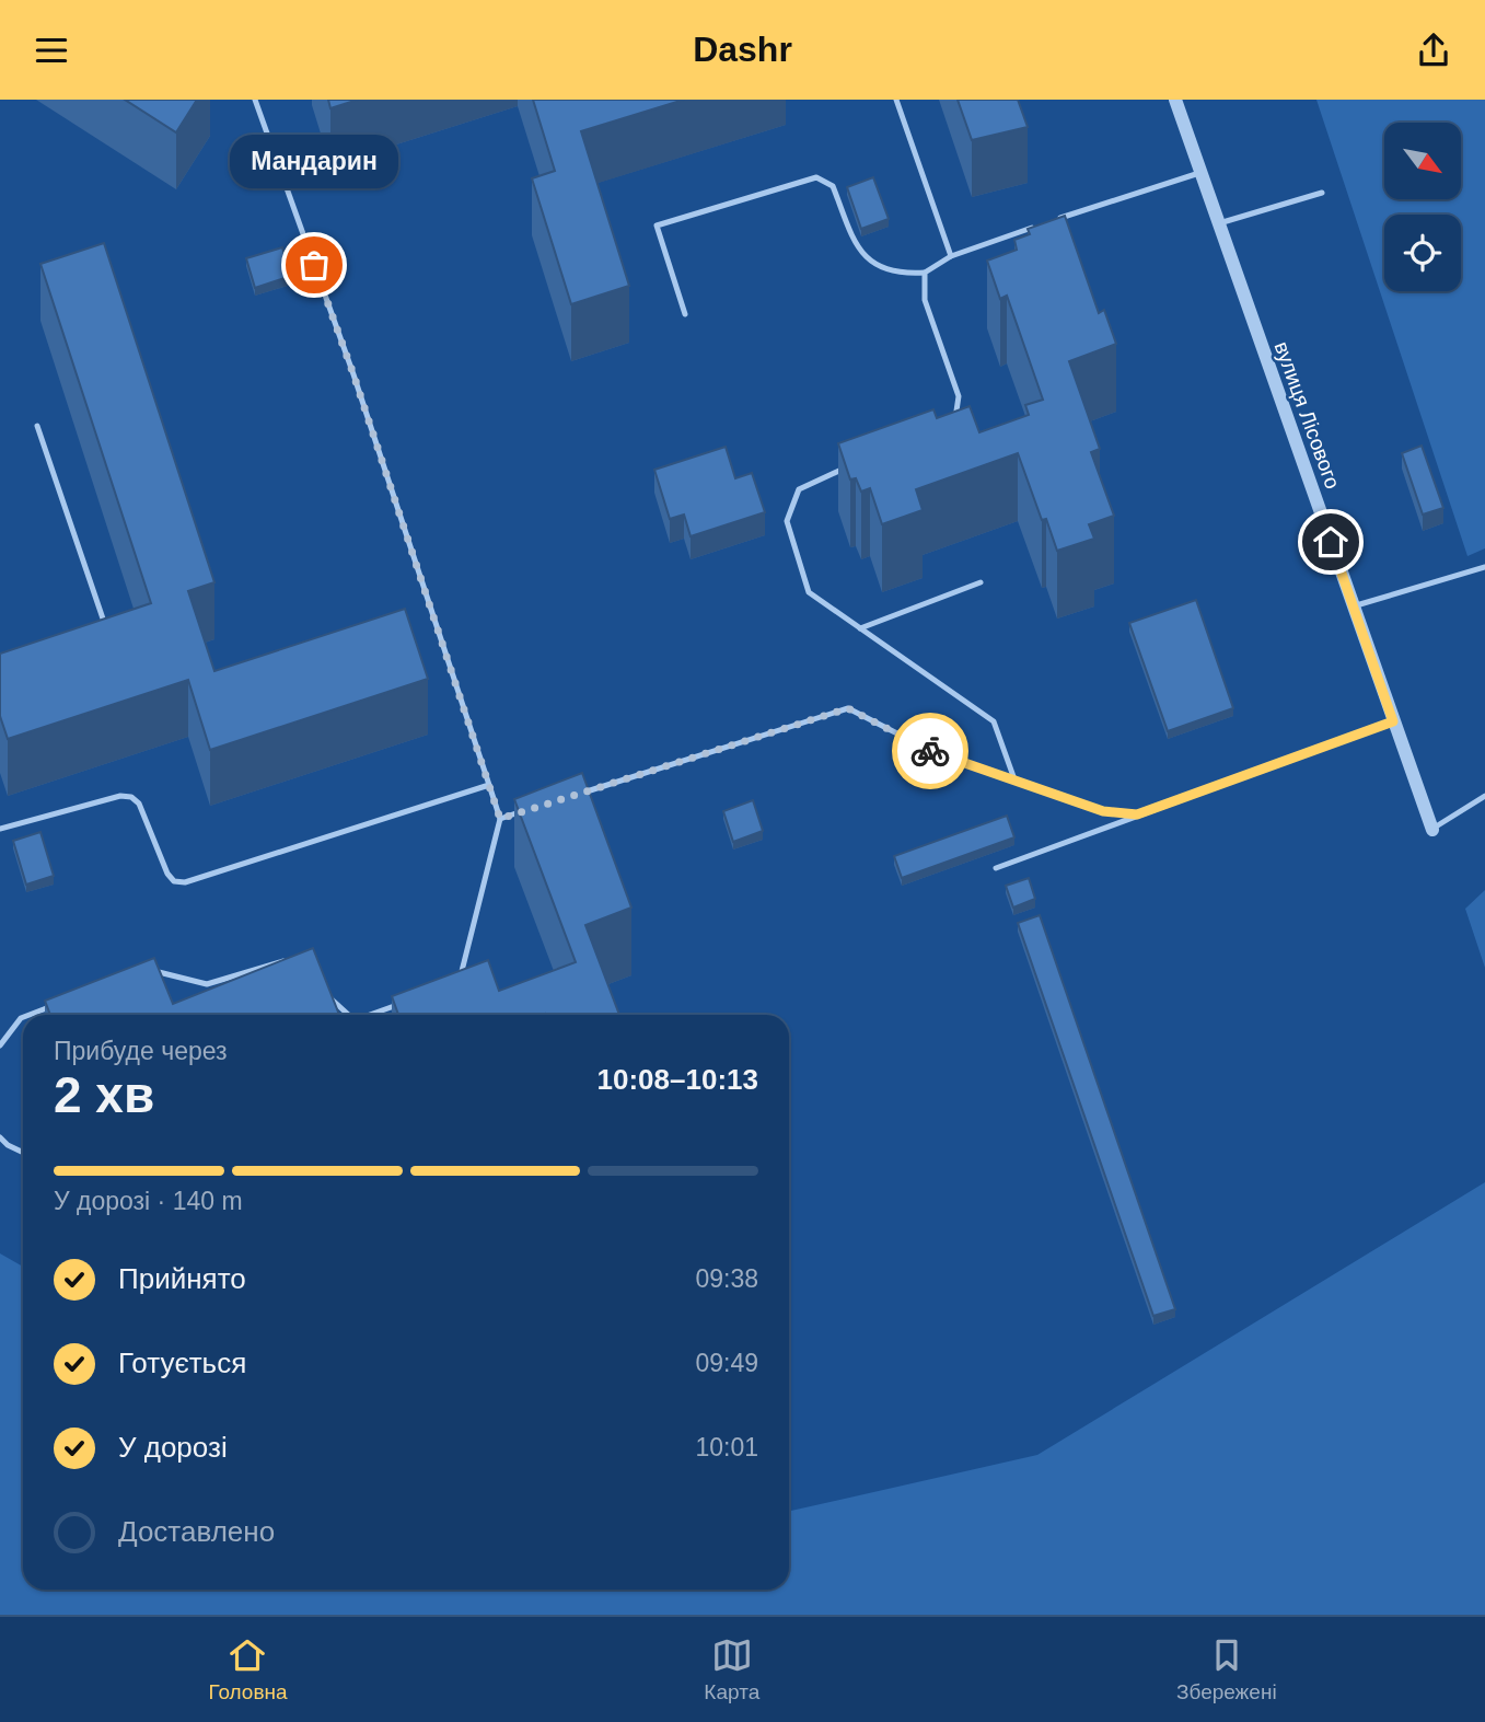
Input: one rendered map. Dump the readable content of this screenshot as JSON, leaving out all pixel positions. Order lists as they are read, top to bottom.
{
  "streets": {
    "street": ["вулиця Лісового"]
  },
  "places": ["Мандарин"],
  "north": "bottom right",
  "page": {
    "header": "Dashr",
    "bubble": "Мандарин",
    "heading": ["2 хв", "Прибуде через", "10:08–10:13"],
    "bar": "У дорозі · 140 m",
    "list": [
      ["Прийнято", "09:38"],
      ["Готується", "09:49"],
      ["У дорозі", "10:01"],
      "Доставлено"
    ],
    "tabs": ["Головна", "Карта", "Збережені"]
  }
}
